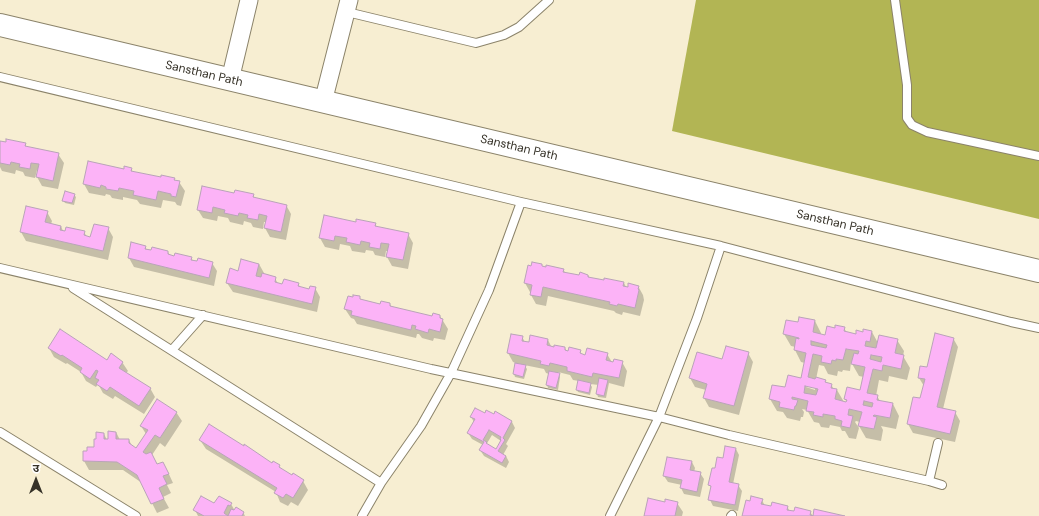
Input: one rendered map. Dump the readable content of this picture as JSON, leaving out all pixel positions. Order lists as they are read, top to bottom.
{
  "streets": {
    "street": ["Sansthan Path"]
  },
  "north": "top"
}
